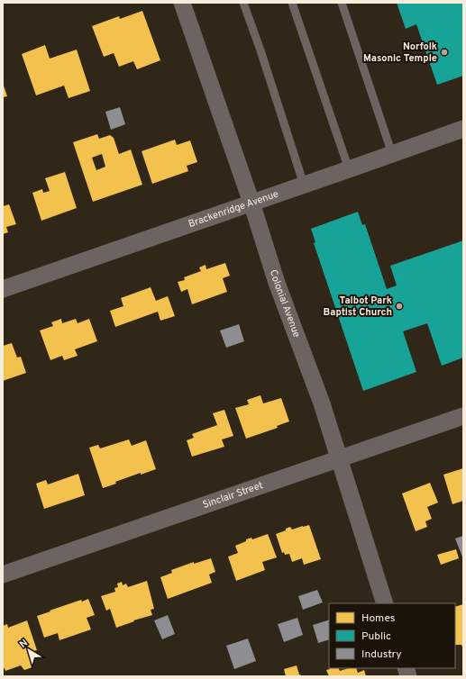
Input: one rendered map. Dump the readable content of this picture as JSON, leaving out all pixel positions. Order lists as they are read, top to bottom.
{
  "streets": {
    "street": ["Brackenridge Avenue", "Colonial Avenue", "Sinclair Street"]
  },
  "crossings": [
    ["Brackenridge Avenue", "Colonial Avenue"],
    ["Colonial Avenue", "Sinclair Street"]
  ],
  "places": ["Norfolk Masonic Temple", "Talbot Park Baptist Church"],
  "legend": ["Homes", "Public", "Industry"],
  "north": "top left"
}
